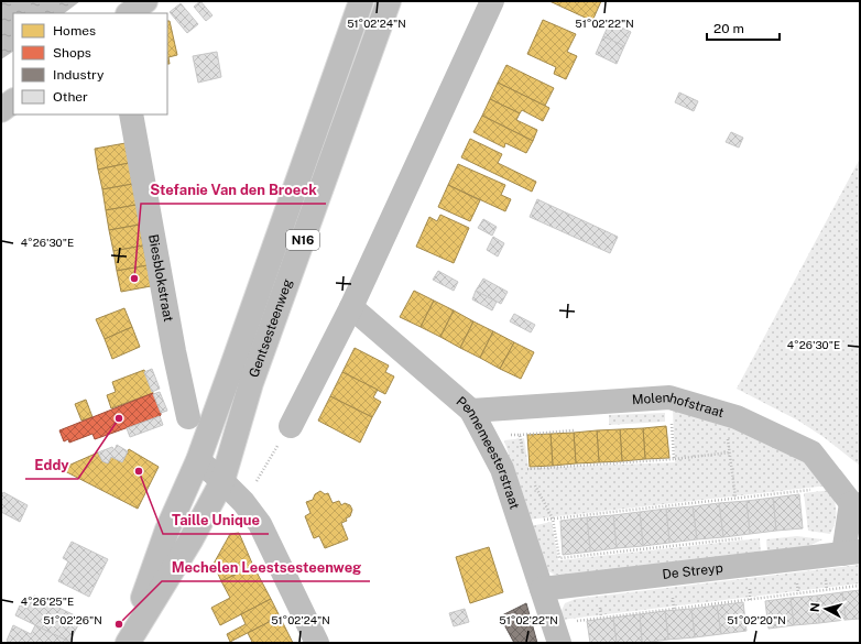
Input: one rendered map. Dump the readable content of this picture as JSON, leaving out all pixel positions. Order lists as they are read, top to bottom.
{
  "streets": {
    "street": [
      "N16",
      "Biesblokstraat",
      "Gentsesteenweg",
      "Molenhofstraat",
      "Pennemeesterstraat",
      "De Streyp"
    ]
  },
  "crossings": [
    ["Molenhofstraat", "Pennemeesterstraat"],
    ["Molenhofstraat", "De Streyp"],
    ["Pennemeesterstraat", "De Streyp"]
  ],
  "places": [
    "Stefanie Van den Broeck",
    "Eddy",
    "Taille Unique",
    "Mechelen Leestsesteenweg"
  ],
  "legend": [
    "Homes",
    "Shops",
    "Industry",
    "Other"
  ],
  "scale_bar": "20 m",
  "north": "left",
  "coordinates": [
    "51°02'24\"N",
    "51°02'22\"N",
    "4°26'30\"E",
    "4°26'25\"E",
    "51°02'26\"N",
    "51°02'20\"N"
  ]
}
